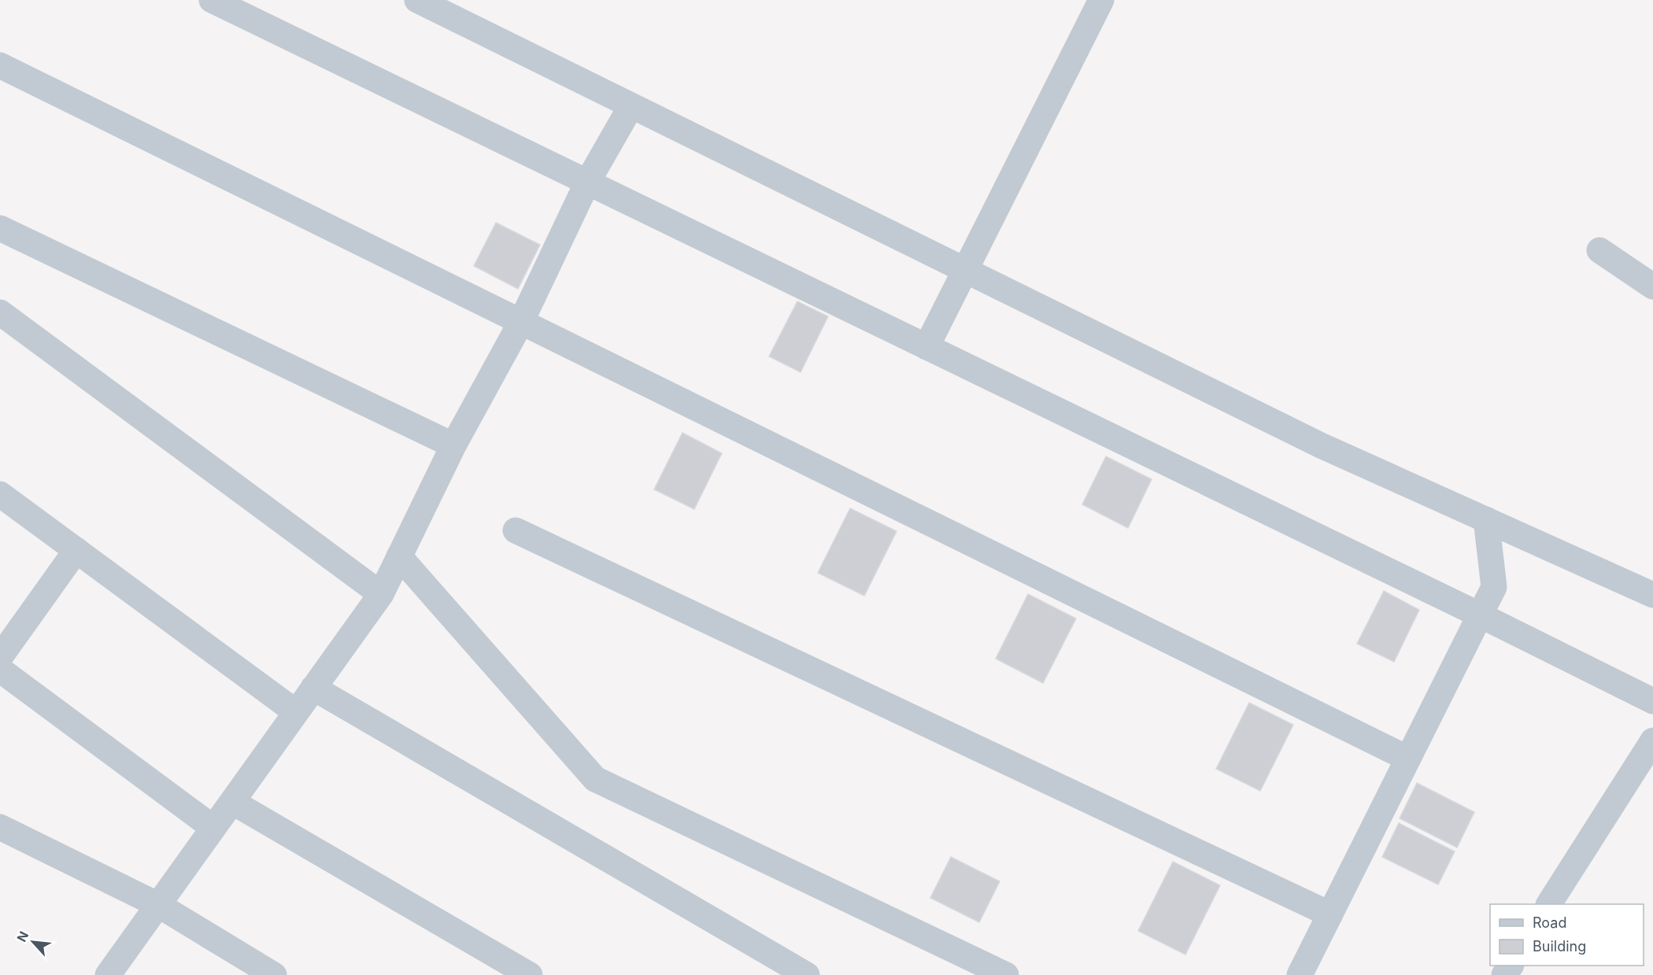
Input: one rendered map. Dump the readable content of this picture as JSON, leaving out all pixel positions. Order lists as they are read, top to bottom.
{
  "legend": ["Road", "Building"],
  "north": "top left"
}
